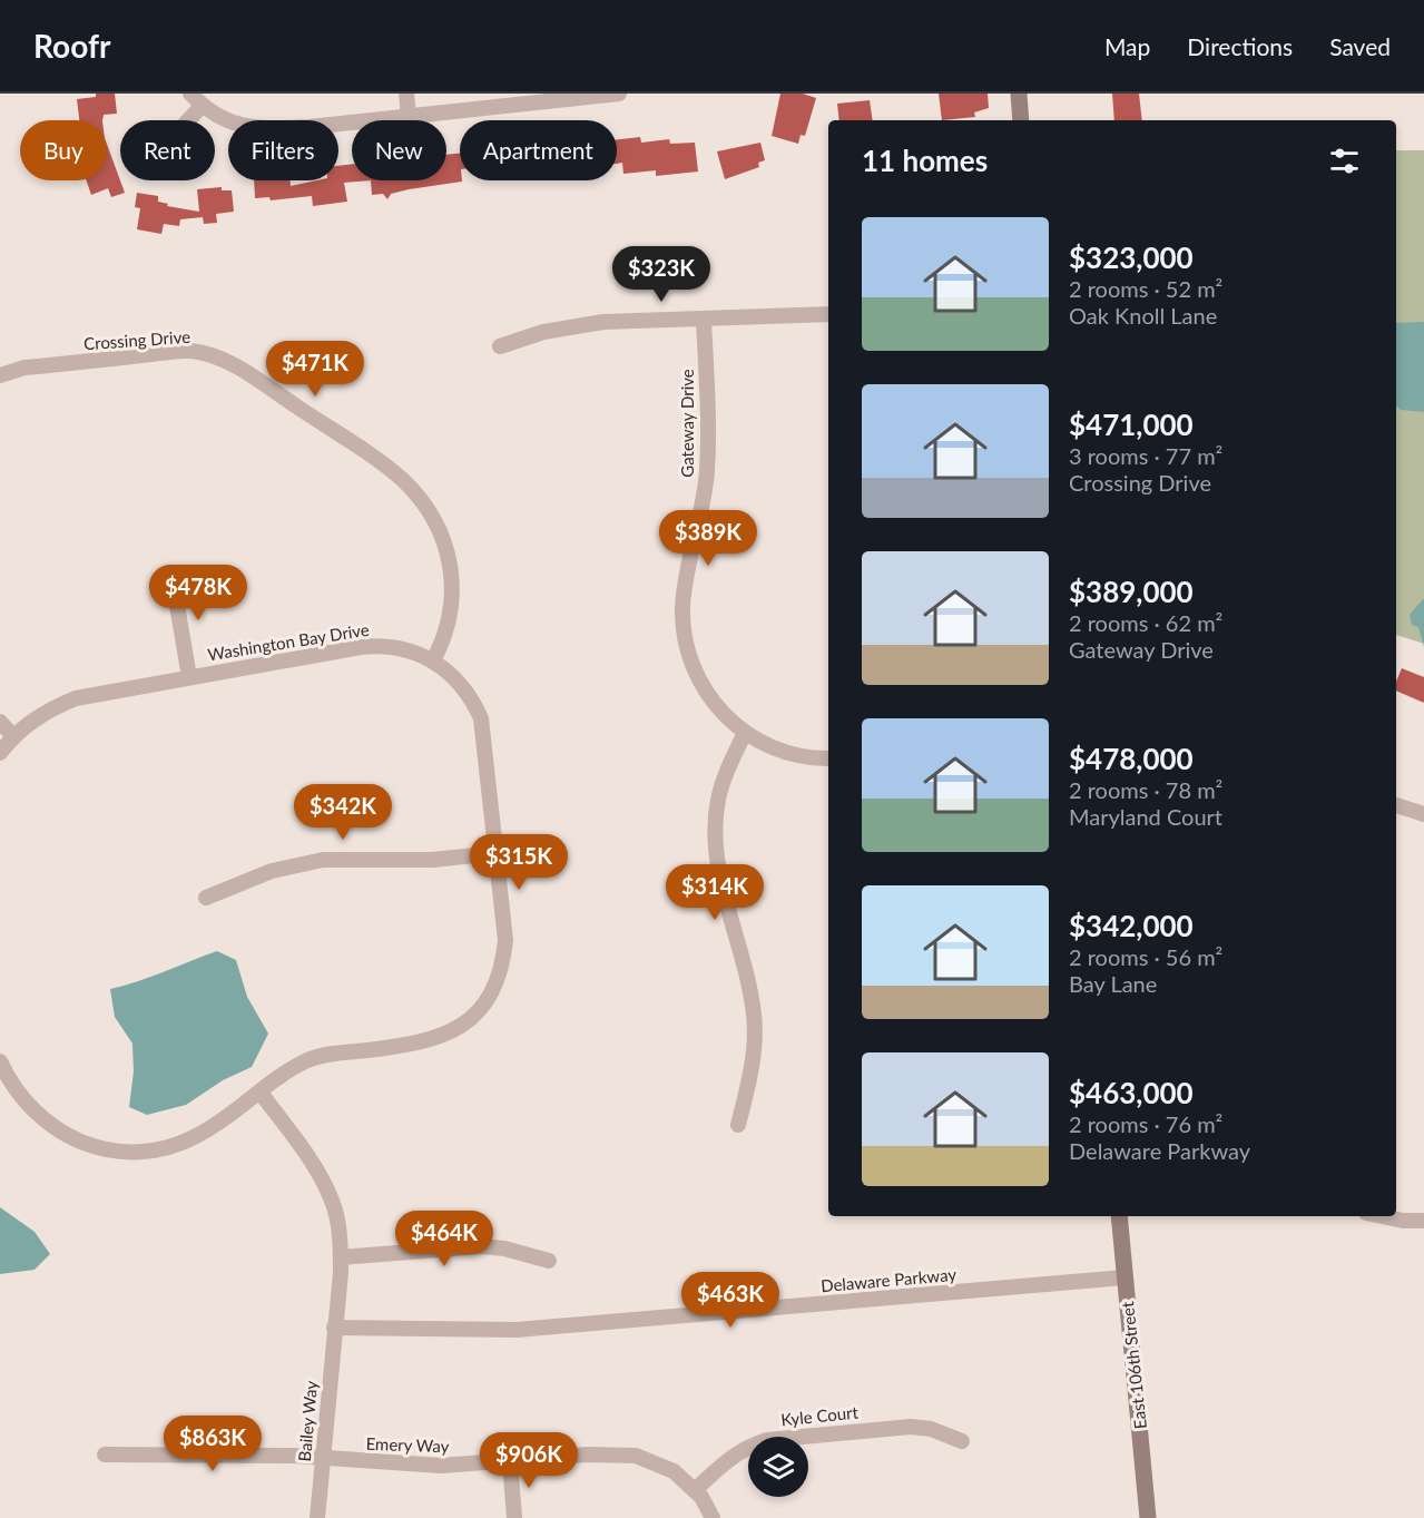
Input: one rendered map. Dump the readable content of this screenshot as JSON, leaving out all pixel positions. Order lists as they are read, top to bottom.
{
  "streets": {
    "main road": ["East 106th Street"],
    "street": [
      "Crossing Drive",
      "Gateway Drive",
      "Washington Bay Drive",
      "Delaware Parkway",
      "Kyle Court",
      "Bailey Way",
      "Emery Way"
    ]
  },
  "crossings": [
    ["Crossing Drive", "Washington Bay Drive"],
    ["Washington Bay Drive", "Bailey Way"],
    ["Delaware Parkway", "East 106th Street"],
    ["Delaware Parkway", "Bailey Way"],
    ["Kyle Court", "Emery Way"],
    ["Bailey Way", "Emery Way"]
  ],
  "page": {
    "header": "Roofr",
    "nav": ["Map", "Directions", "Saved"],
    "chip": [
      "Buy",
      "Rent",
      "Filters",
      "New",
      "Apartment"
    ],
    "heading": "11 homes",
    "list": [
      {
        "name": "$323,000",
        "note": "2 rooms · 52 m² · Oak Knoll Lane"
      },
      {
        "name": "$471,000",
        "note": "3 rooms · 77 m² · Crossing Drive"
      },
      {
        "name": "$389,000",
        "note": "2 rooms · 62 m² · Gateway Drive"
      },
      {
        "name": "$478,000",
        "note": "2 rooms · 78 m² · Maryland Court"
      },
      {
        "name": "$342,000",
        "note": "2 rooms · 56 m² · Bay Lane"
      },
      {
        "name": "$463,000",
        "note": "2 rooms · 76 m² · Delaware Parkway"
      }
    ],
    "price": [
      "$323K",
      "$471K",
      "$389K",
      "$478K",
      "$342K",
      "$315K",
      "$314K",
      "$464K",
      "$463K",
      "$863K",
      "$906K"
    ]
  }
}
